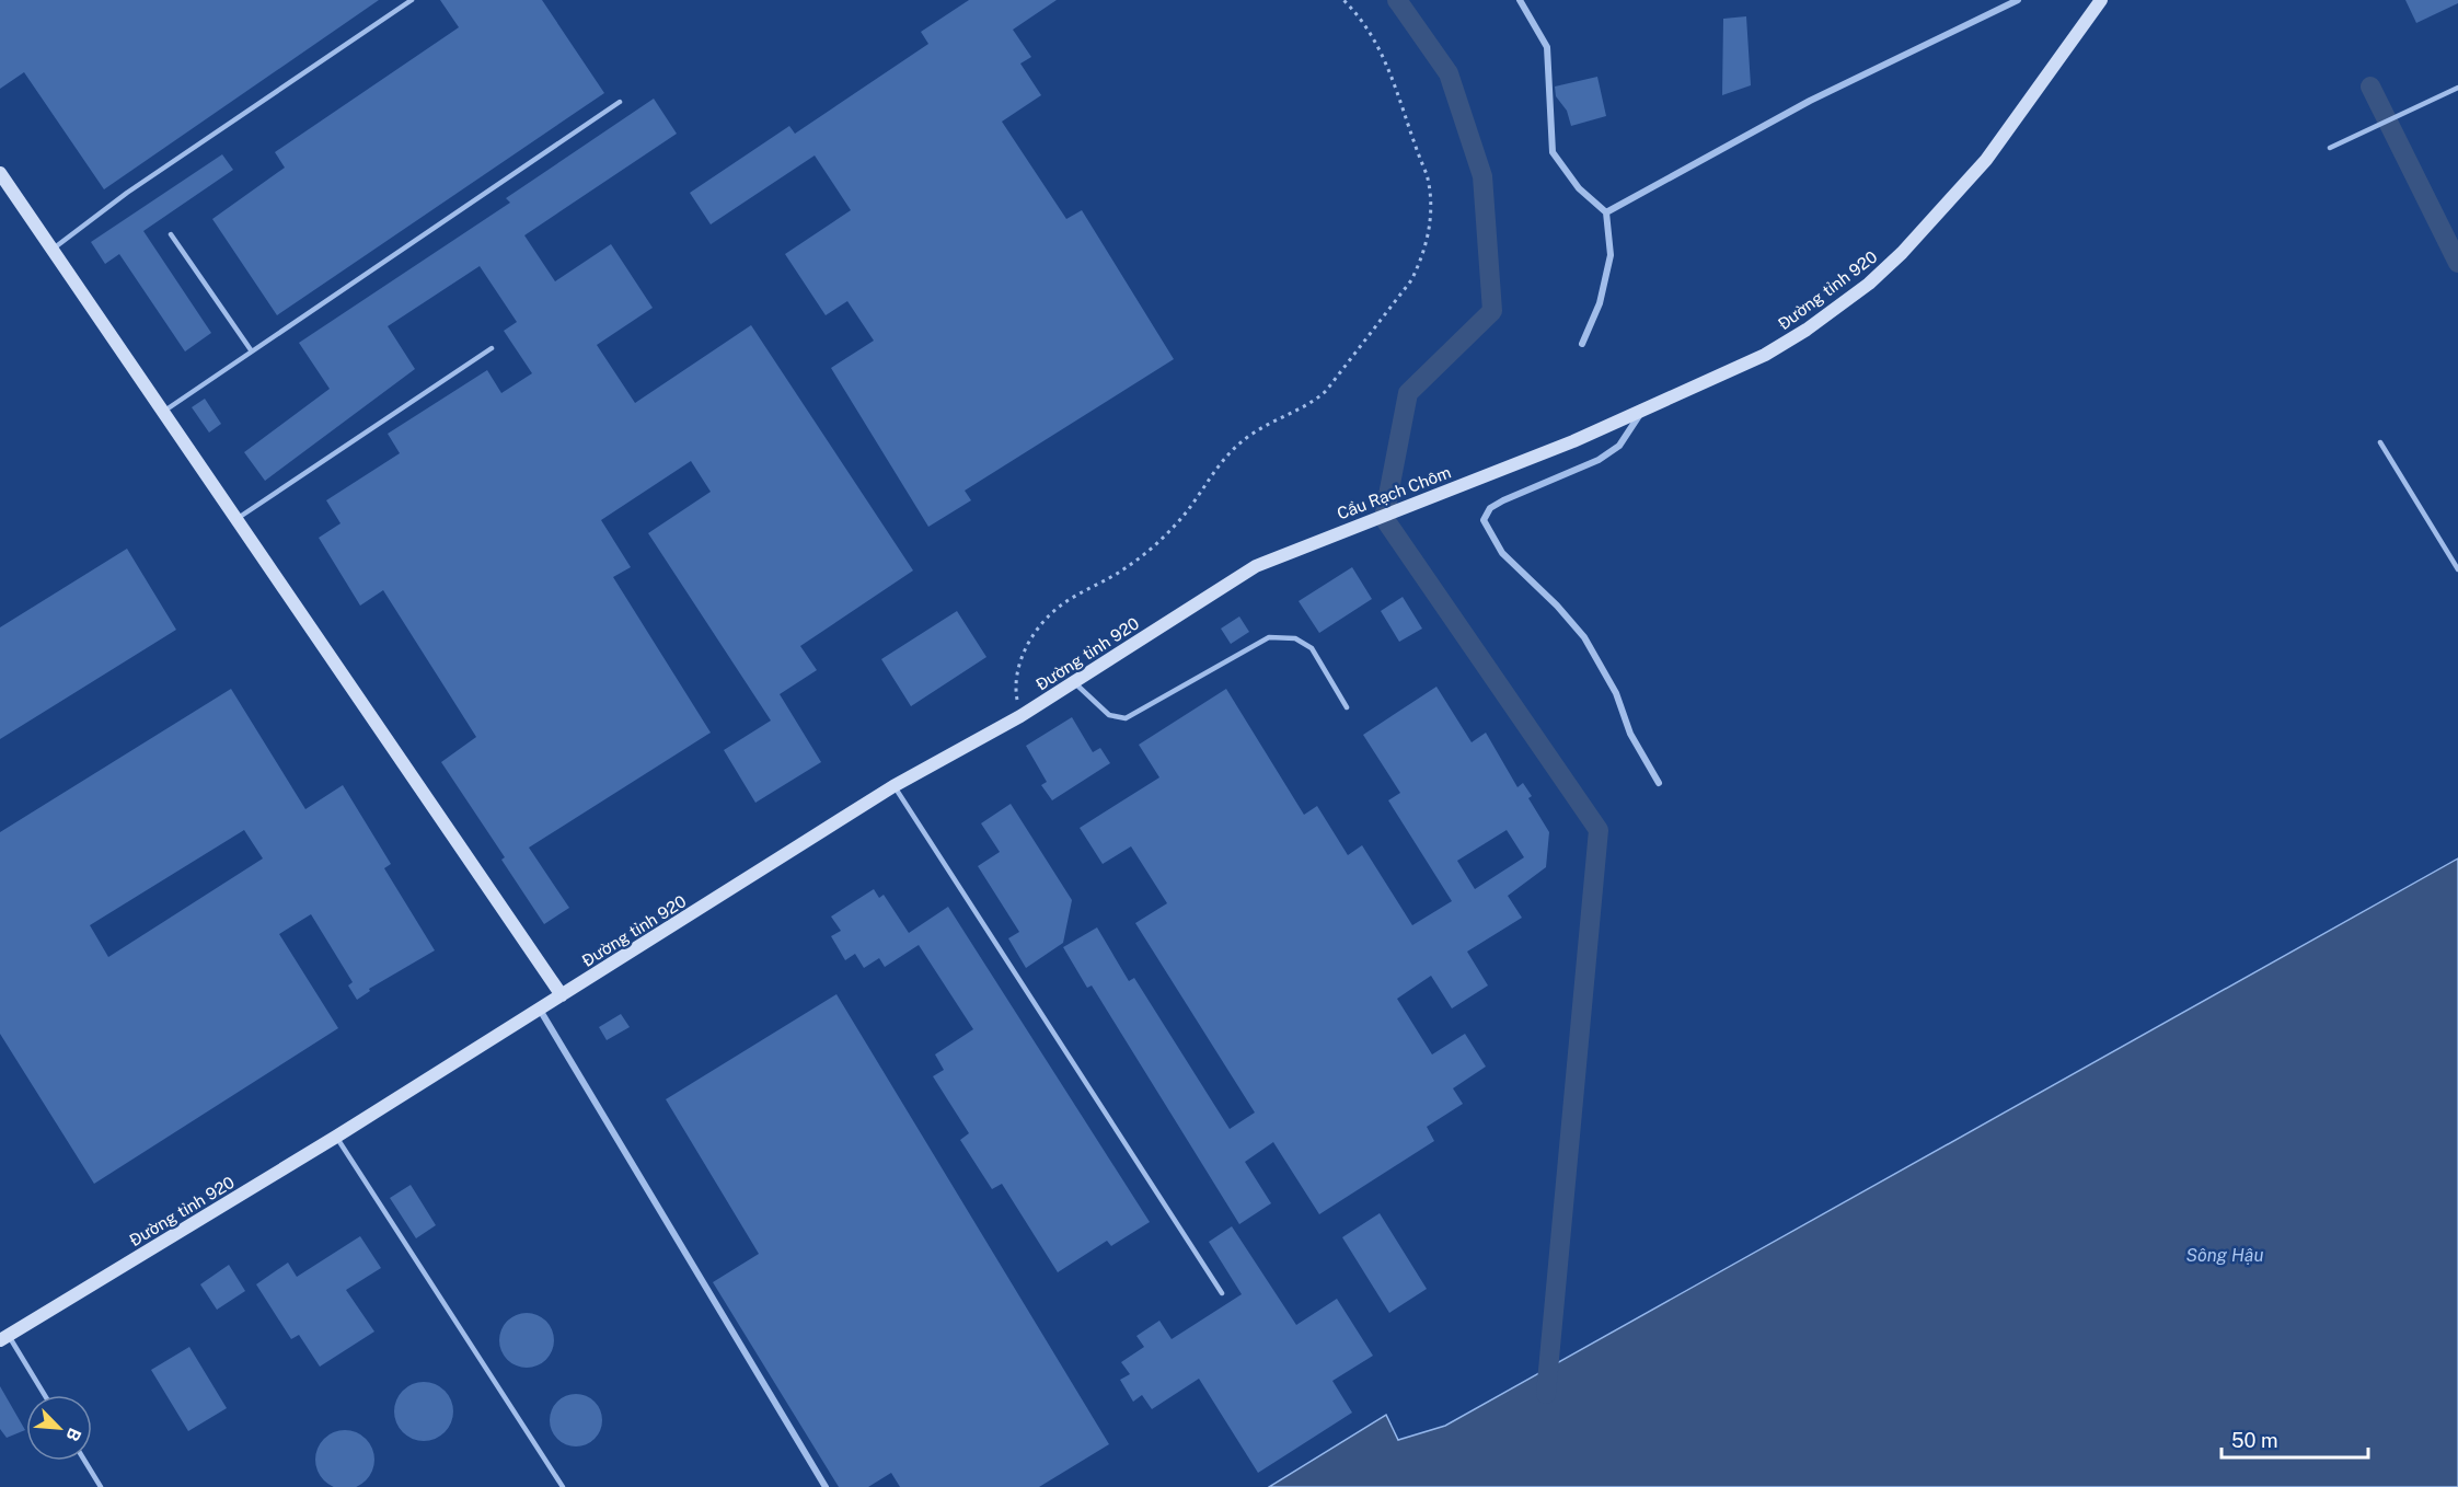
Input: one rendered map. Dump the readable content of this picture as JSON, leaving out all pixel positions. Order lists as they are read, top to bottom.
{
  "streets": {
    "main road": ["Đường tỉnh 920", "Cầu Rạch Chôm"]
  },
  "crossings": [
    ["Đường tỉnh 920", "Cầu Rạch Chôm"]
  ],
  "water": ["Sông Hậu"],
  "scale_bar": "50 m",
  "north": "bottom right"
}
